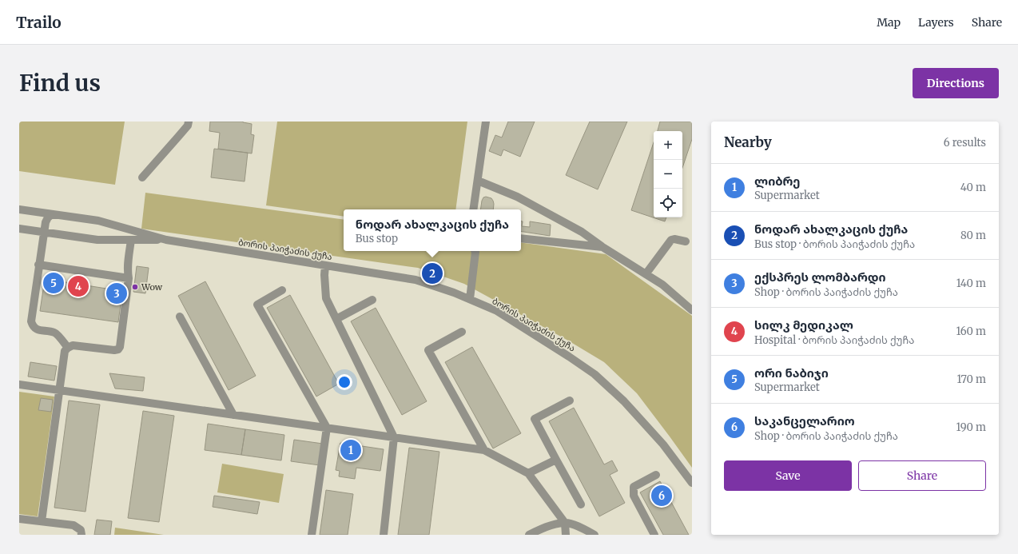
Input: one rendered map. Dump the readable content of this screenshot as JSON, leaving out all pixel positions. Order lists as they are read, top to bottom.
{
  "streets": {
    "street": ["ბორის პაიჭაძის ქუჩა"]
  },
  "places": ["Wow"],
  "page": {
    "header": "Trailo",
    "nav": ["Map", "Layers", "Share"],
    "buttons": [
      "Directions",
      ["Save", "Share"]
    ],
    "title": "Find us",
    "heading": ["Nearby", "6 results"],
    "map_buttons": ["+", "−"],
    "list": [
      {
        "mark": "1",
        "name": "ლიბრე",
        "note": "Supermarket",
        "value": "40 m"
      },
      {
        "mark": "2",
        "name": "ნოდარ ახალკაცის ქუჩა",
        "note": "Bus stop · ბორის პაიჭაძის ქუჩა",
        "value": "80 m"
      },
      {
        "mark": "3",
        "name": "ექსპრეს ლომბარდი",
        "note": "Shop · ბორის პაიჭაძის ქუჩა",
        "value": "140 m"
      },
      {
        "mark": "4",
        "name": "სილკ მედიკალ",
        "note": "Hospital · ბორის პაიჭაძის ქუჩა",
        "value": "160 m"
      },
      {
        "mark": "5",
        "name": "ორი ნაბიჯი",
        "note": "Supermarket",
        "value": "170 m"
      },
      {
        "mark": "6",
        "name": "საკანცელარიო",
        "note": "Shop · ბორის პაიჭაძის ქუჩა",
        "value": "190 m"
      }
    ],
    "popup": ["ნოდარ ახალკაცის ქუჩა", "Bus stop"],
    "pins": [
      "2",
      "5",
      "4",
      "3",
      "1",
      "6"
    ]
  }
}
